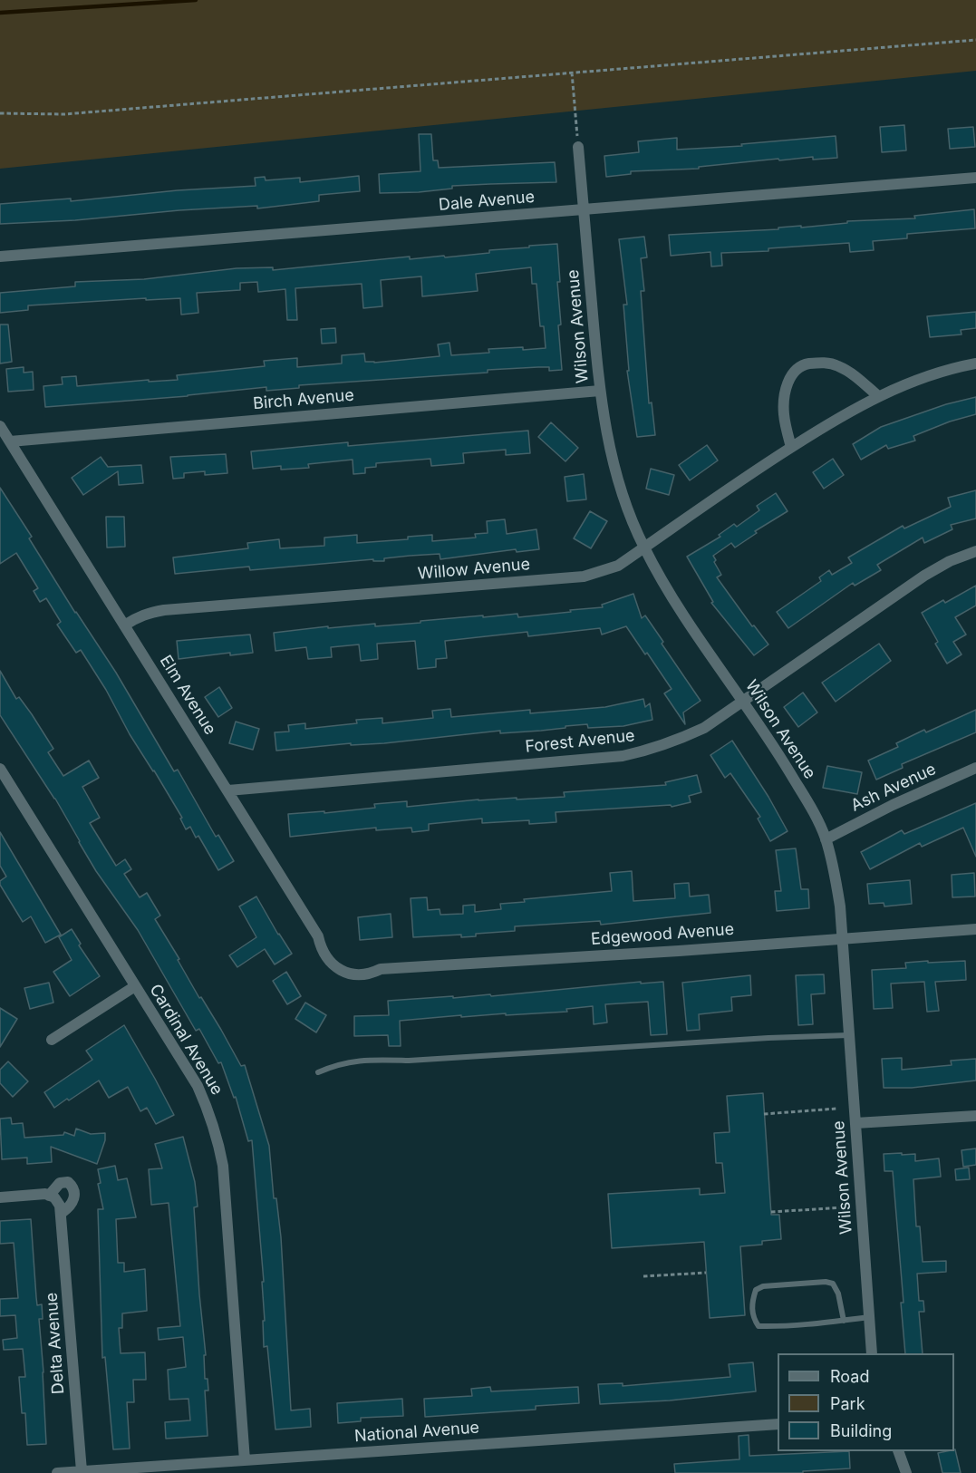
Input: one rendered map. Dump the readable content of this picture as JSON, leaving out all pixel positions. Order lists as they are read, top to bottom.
{
  "streets": {
    "street": [
      "Dale Avenue",
      "Wilson Avenue",
      "Birch Avenue",
      "Willow Avenue",
      "Elm Avenue",
      "Forest Avenue",
      "Ash Avenue",
      "Edgewood Avenue",
      "Cardinal Avenue",
      "Delta Avenue",
      "National Avenue"
    ]
  },
  "crossings": [
    ["Dale Avenue", "Wilson Avenue"],
    ["Wilson Avenue", "Birch Avenue"],
    ["Wilson Avenue", "Willow Avenue"],
    ["Wilson Avenue", "Forest Avenue"],
    ["Wilson Avenue", "Ash Avenue"],
    ["Wilson Avenue", "Edgewood Avenue"],
    ["Birch Avenue", "Elm Avenue"],
    ["Willow Avenue", "Elm Avenue"],
    ["Elm Avenue", "Forest Avenue"],
    ["Elm Avenue", "Edgewood Avenue"],
    ["Cardinal Avenue", "National Avenue"],
    ["Delta Avenue", "National Avenue"]
  ],
  "legend": ["Road", "Park", "Building"]
}
